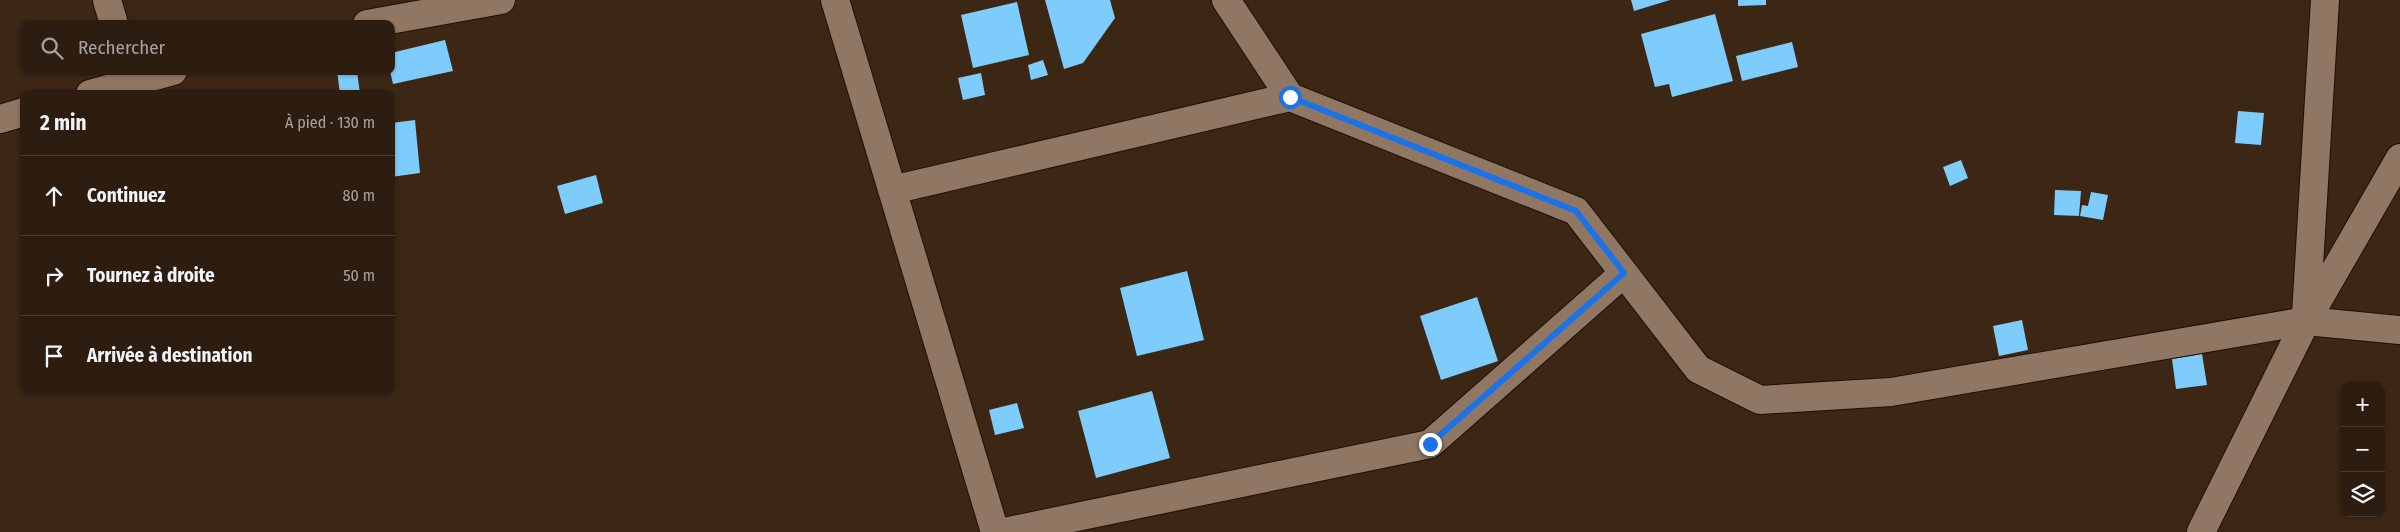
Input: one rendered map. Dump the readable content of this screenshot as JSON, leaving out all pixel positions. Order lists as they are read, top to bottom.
{
  "page": {
    "search": "Rechercher",
    "heading": ["2 min", "À pied · 130 m"],
    "list": [
      ["Continuez", "80 m"],
      ["Tournez à droite", "50 m"],
      "Arrivée à destination"
    ],
    "map_buttons": ["+", "−"]
  }
}
